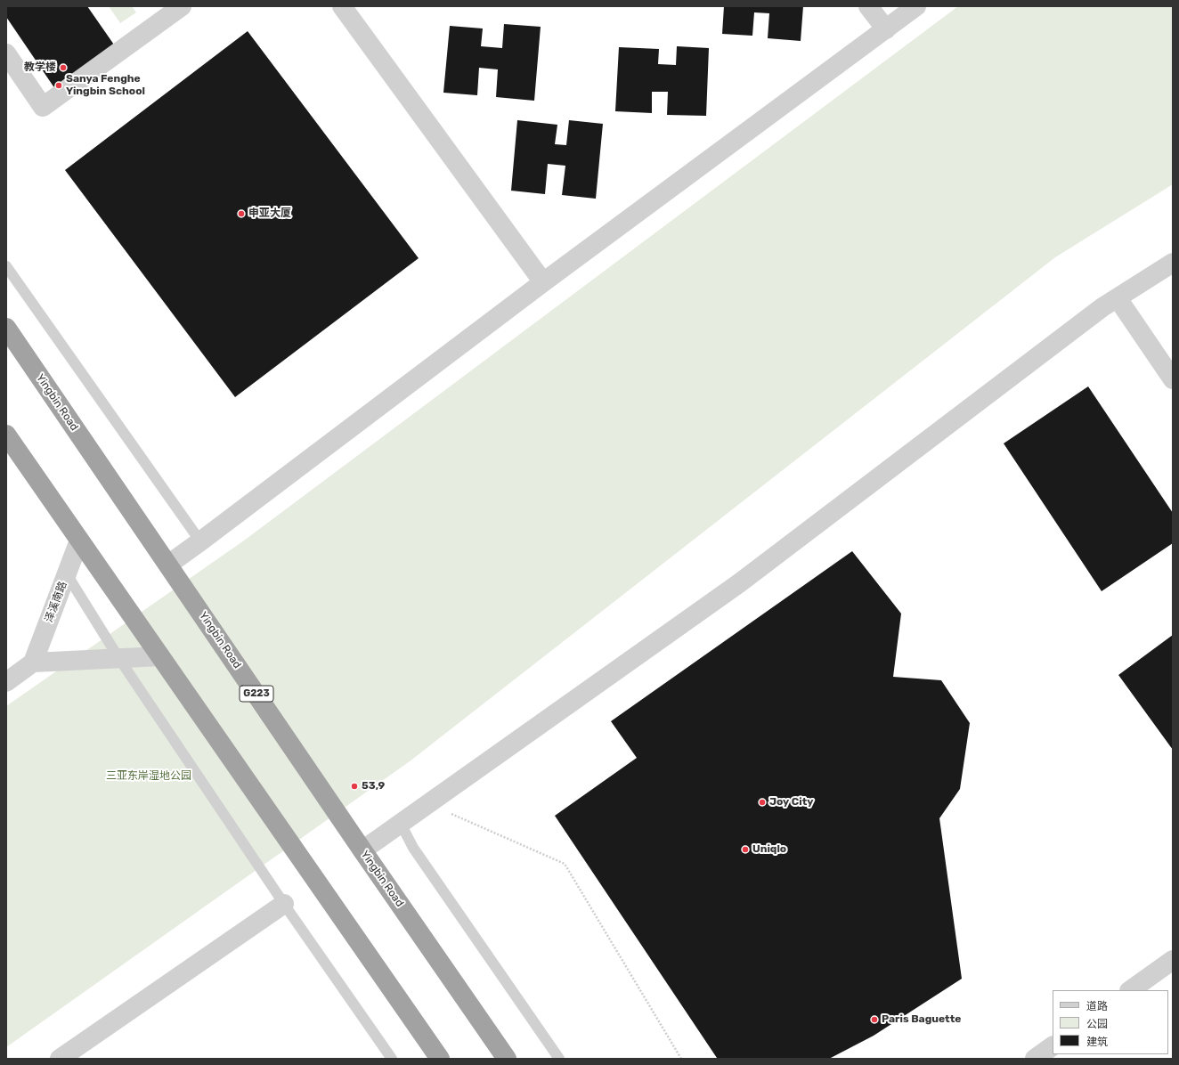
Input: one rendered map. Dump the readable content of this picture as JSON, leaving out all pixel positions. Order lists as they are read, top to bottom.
{
  "streets": {
    "highway": ["Yingbin Road", "G223"],
    "street": ["泽溪南路"]
  },
  "parks": ["三亚东岸湿地公园"],
  "places": [
    "教学楼",
    "Sanya Fenghe Yingbin School",
    "申亚大厦",
    "53,9",
    "Joy City",
    "Uniqlo",
    "Paris Baguette"
  ],
  "legend": ["道路", "公园", "建筑"]
}
